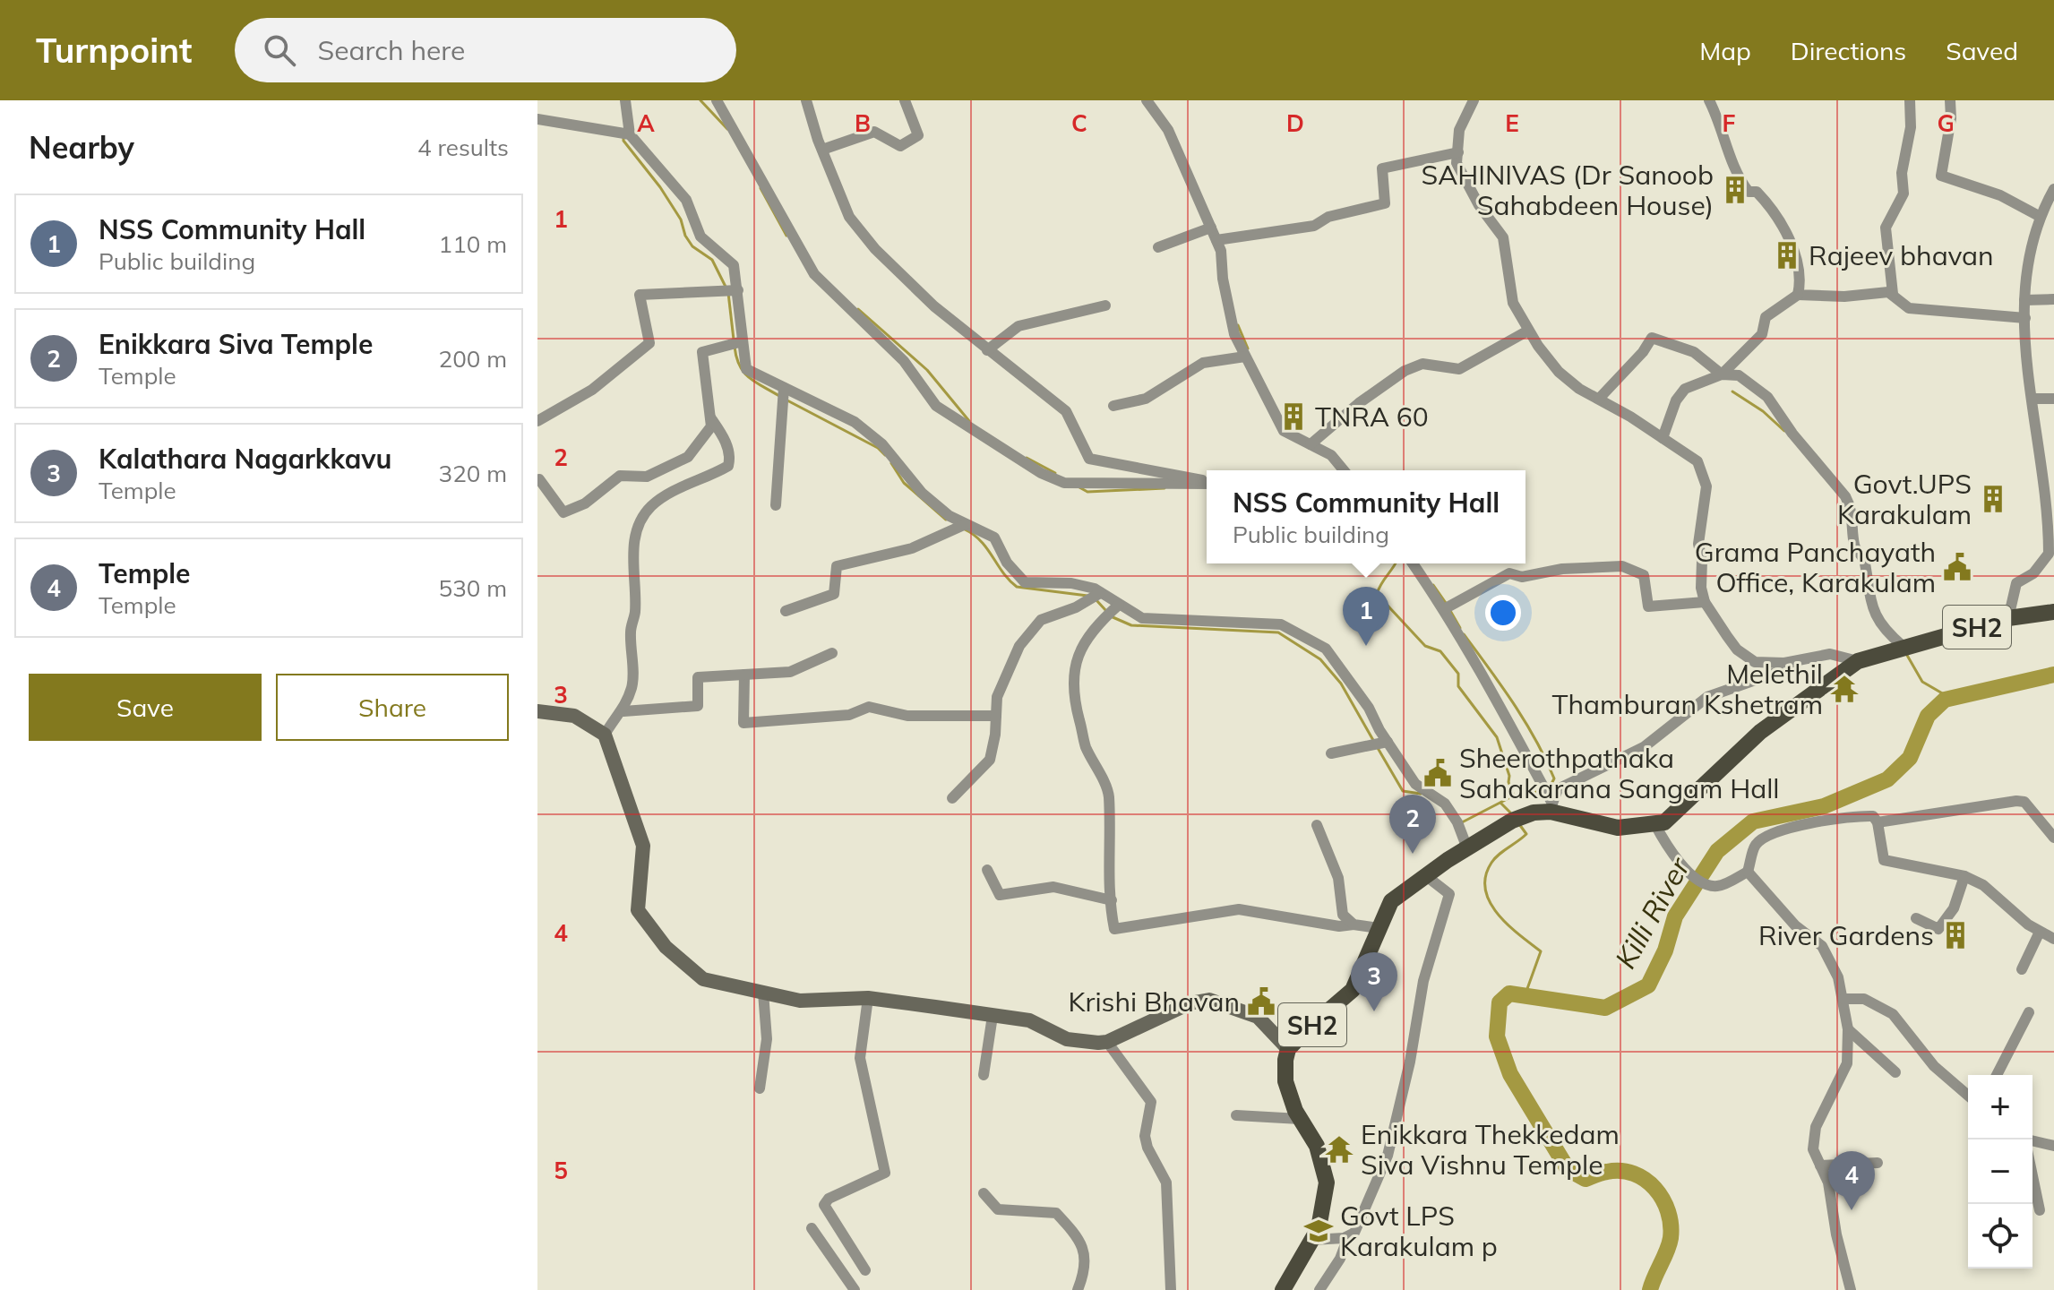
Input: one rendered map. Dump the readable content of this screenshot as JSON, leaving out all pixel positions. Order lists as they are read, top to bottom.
{
  "streets": {
    "main road": ["SH2"]
  },
  "water": ["Killi River"],
  "places": {
    "building": [
      "SAHINIVAS (Dr Sanoob Sahabdeen House)",
      "Rajeev bhavan",
      "TNRA 60",
      "Govt.UPS Karakulam",
      "River Gardens"
    ],
    "public building": ["Grama Panchayath Office, Karakulam", "Sheerothpathaka Sahakarana Sangam Hall", "Krishi Bhavan"],
    "temple": ["Melethil Thamburan Kshetram", "Enikkara Thekkedam Siva Vishnu Temple"],
    "school or university": ["Govt LPS Karakulam p"]
  },
  "page": {
    "header": "Turnpoint",
    "search": "Search here",
    "nav": ["Map", "Directions", "Saved"],
    "heading": ["Nearby", "4 results"],
    "list": [
      {
        "mark": "1",
        "name": "NSS Community Hall",
        "note": "Public building",
        "value": "110 m"
      },
      {
        "mark": "2",
        "name": "Enikkara Siva Temple",
        "note": "Temple",
        "value": "200 m"
      },
      {
        "mark": "3",
        "name": "Kalathara Nagarkkavu",
        "note": "Temple",
        "value": "320 m"
      },
      {
        "mark": "4",
        "name": "Temple",
        "note": "Temple",
        "value": "530 m"
      }
    ],
    "popup": ["NSS Community Hall", "Public building"],
    "pins": [
      "1",
      "2",
      "3",
      "4"
    ],
    "buttons": ["Save", "Share"],
    "map_buttons": ["+", "−"]
  },
  "grid": {
    "columns": [
      "A",
      "B",
      "C",
      "D",
      "E",
      "F",
      "G"
    ],
    "rows": [
      "1",
      "2",
      "3",
      "4",
      "5"
    ]
  }
}
